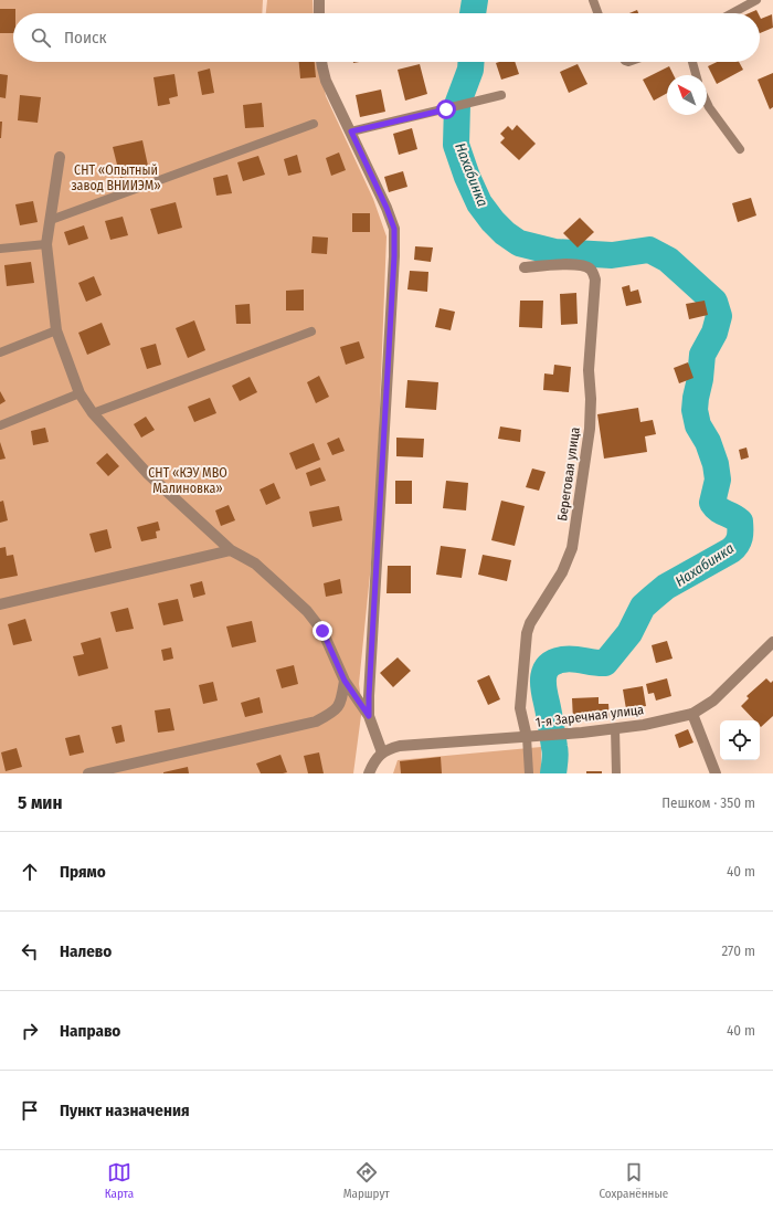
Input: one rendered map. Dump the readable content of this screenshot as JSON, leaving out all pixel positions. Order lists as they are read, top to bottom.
{
  "streets": {
    "street": ["Береговая улица", "1-я Заречная улица"]
  },
  "crossings": [
    ["Береговая улица", "1-я Заречная улица"]
  ],
  "water": ["Нахабинка"],
  "parks": ["СНТ «Опытный завод ВНИИЭМ»", "СНТ «КЭУ МВО Малиновка»"],
  "north": "top left",
  "page": {
    "search": "Поиск",
    "heading": ["5 мин", "Пешком · 350 m"],
    "list": [
      ["Прямо", "40 m"],
      ["Налево", "270 m"],
      ["Направо", "40 m"],
      "Пункт назначения"
    ],
    "nav": ["Карта", "Маршрут", "Сохранённые"]
  }
}
